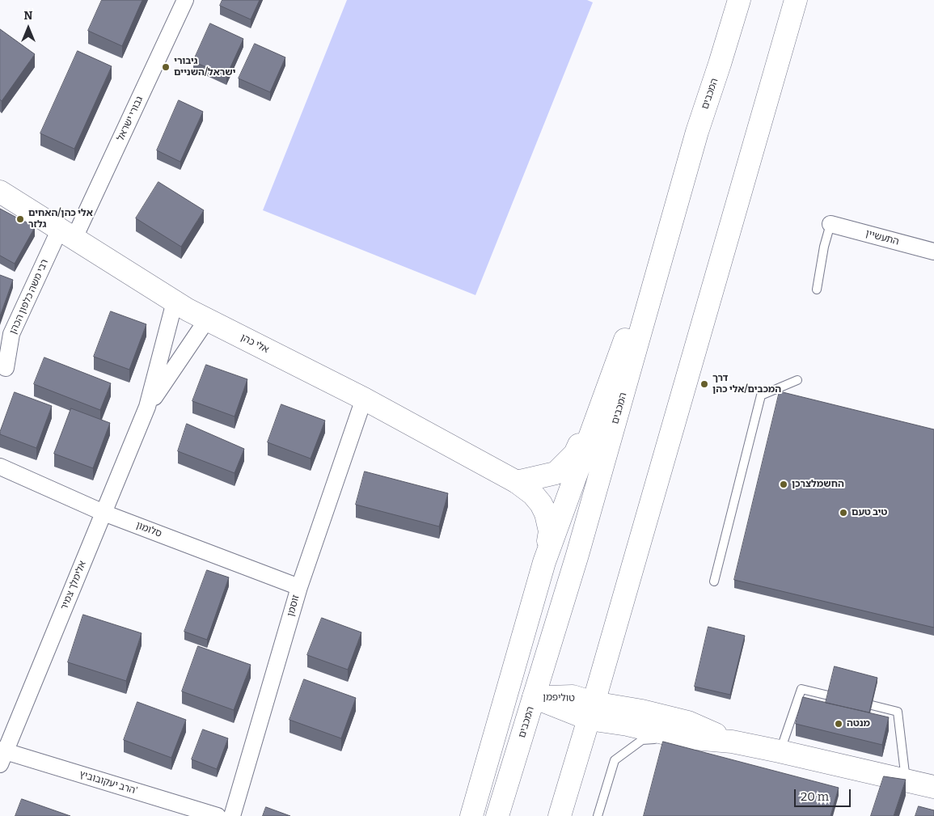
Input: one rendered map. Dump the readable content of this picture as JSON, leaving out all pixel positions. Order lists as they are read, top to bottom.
{
  "streets": {
    "main road": ["המכבים", "אלי כהן", "טוליפמן"],
    "street": [
      "גבורי ישראל",
      "התעשיין",
      "רבי משה כלפון הכהן",
      "סלומון",
      "אלימלך צמיר",
      "זוסמן",
      "הרב יעקובוביץ'"
    ]
  },
  "crossings": [
    ["המכבים", "טוליפמן"],
    ["גבורי ישראל", "רבי משה כלפון הכהן"],
    ["גבורי ישראל", "אלי כהן"],
    ["רבי משה כלפון הכהן", "אלי כהן"],
    ["אלי כהן", "אלימלך צמיר"],
    ["אלי כהן", "זוסמן"],
    ["סלומון", "אלימלך צמיר"],
    ["סלומון", "זוסמן"],
    ["אלימלך צמיר", "הרב יעקובוביץ'"]
  ],
  "places": [
    "גיבורי ישראל/השניים",
    "אלי כהן/האחים גלזר",
    "דרך המכבים/אלי כהן",
    "החשמלצרכן",
    "טיב טעם",
    "מנטה"
  ],
  "scale_bar": "20 m",
  "north": "top"
}
